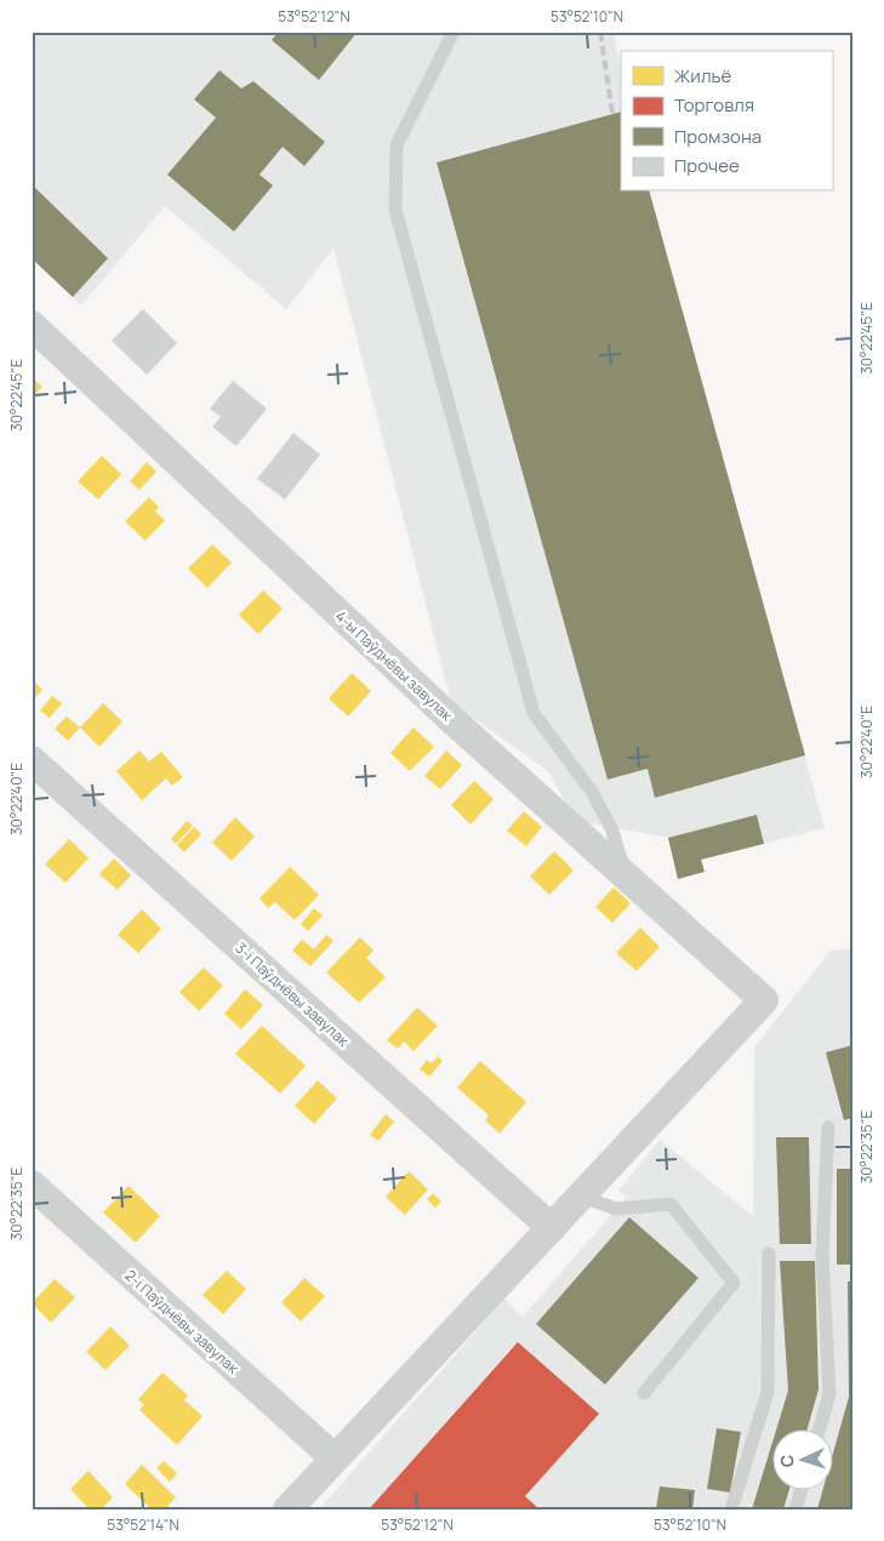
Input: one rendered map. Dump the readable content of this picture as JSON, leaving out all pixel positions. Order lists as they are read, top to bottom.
{
  "streets": {
    "street": ["4-ы Паўднёвы завулак", "3-і Паўднёвы завулак", "2-і Паўднёвы завулак"]
  },
  "legend": [
    "Жильё",
    "Торговля",
    "Промзона",
    "Прочее"
  ],
  "north": "left",
  "coordinates": [
    "53°52'12\"N",
    "53°52'10\"N",
    "30°22'45\"E",
    "30°22'40\"E",
    "30°22'35\"E",
    "53°52'14\"N"
  ]
}
